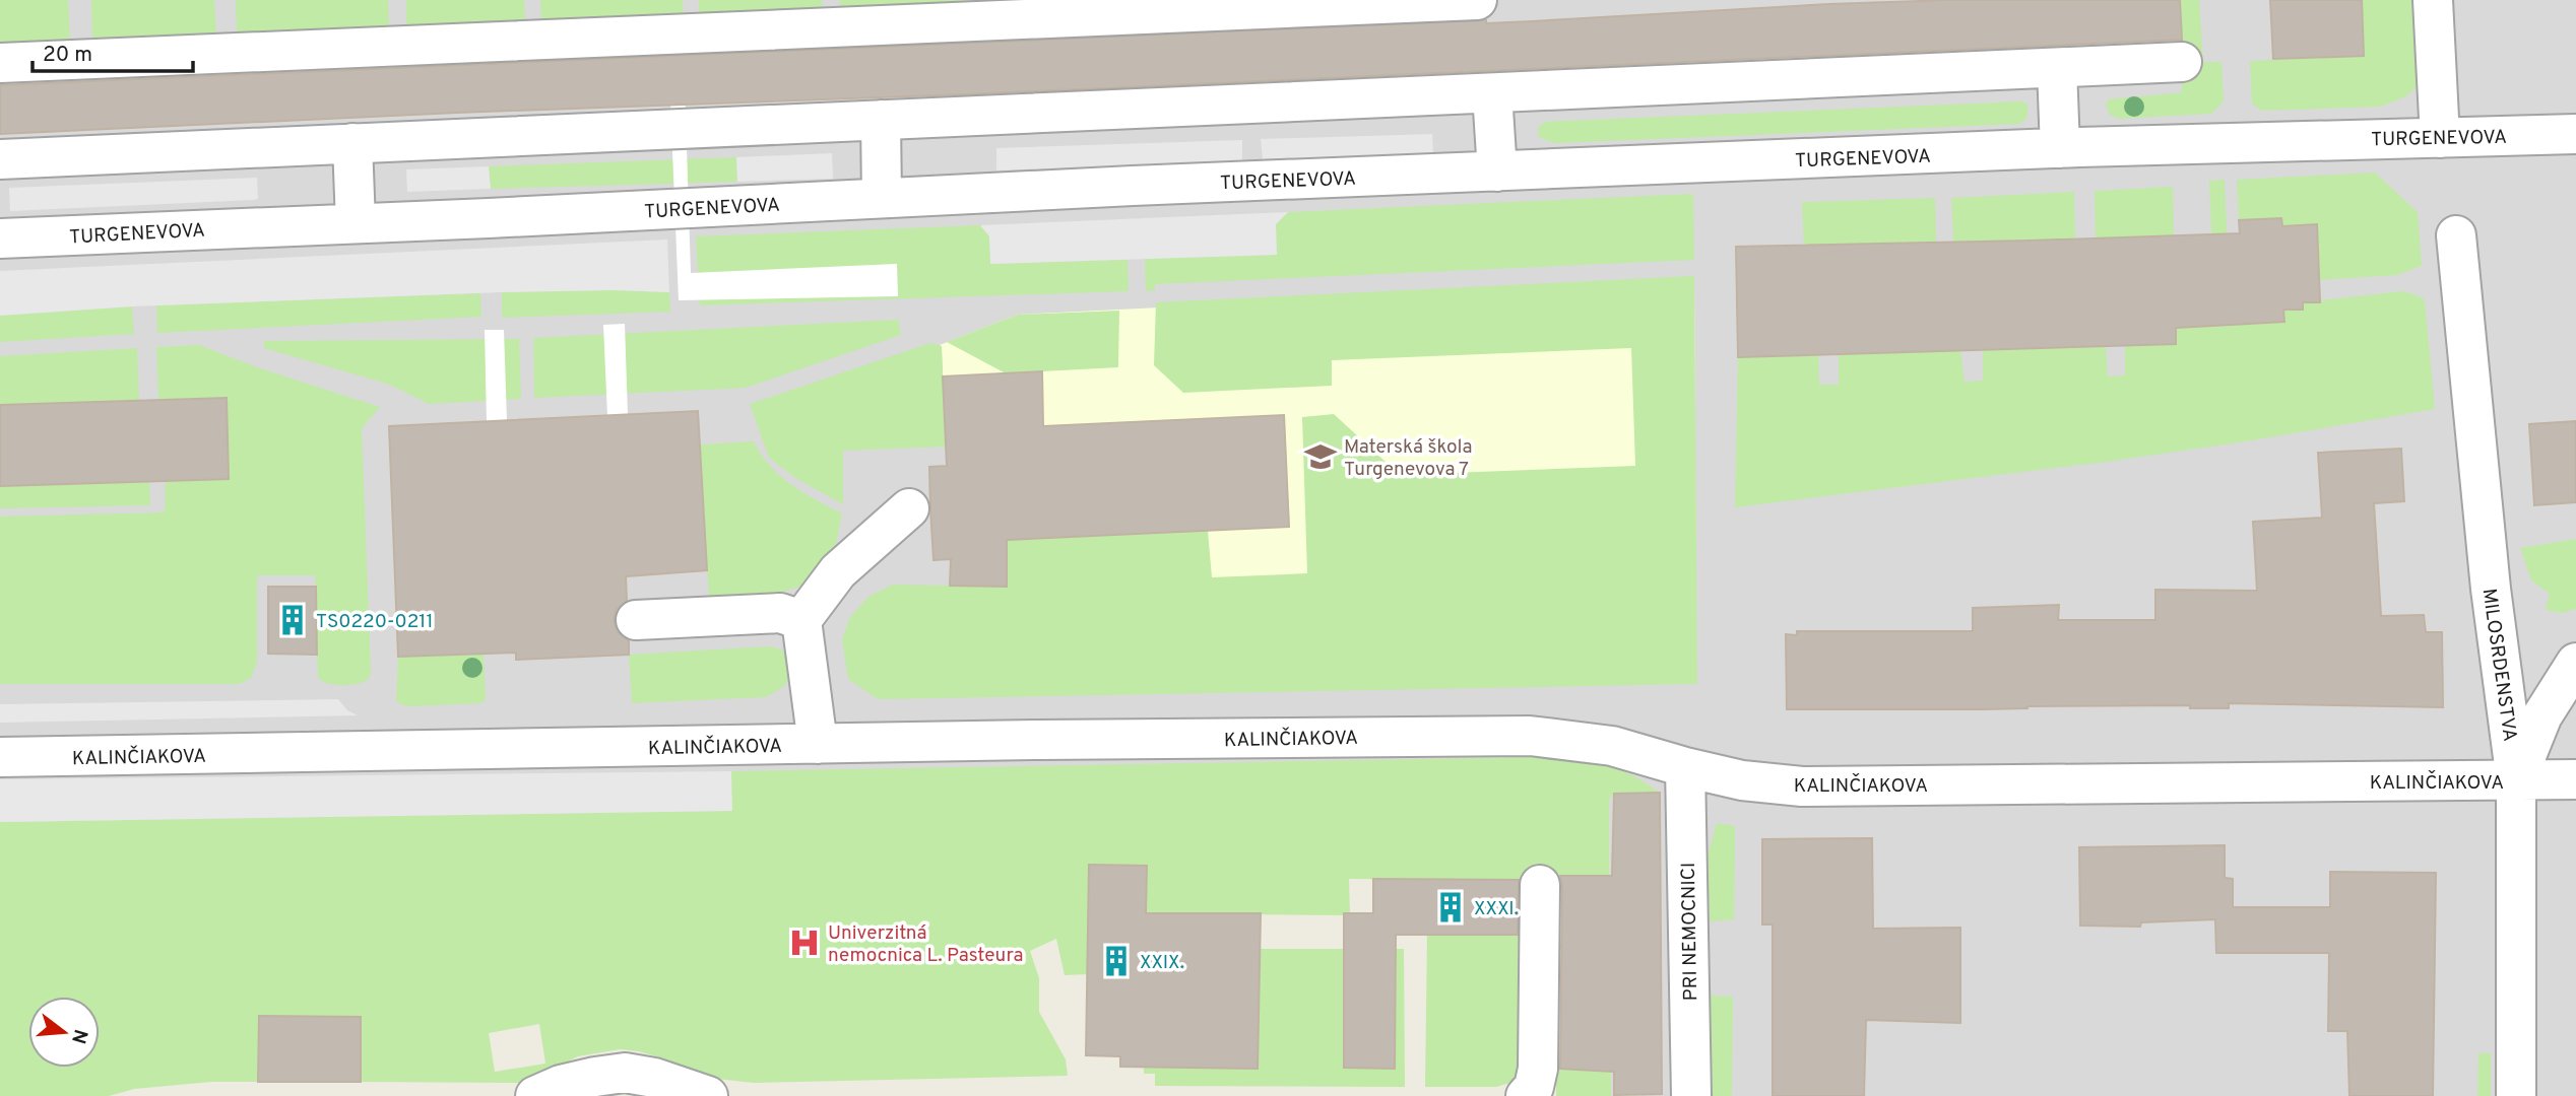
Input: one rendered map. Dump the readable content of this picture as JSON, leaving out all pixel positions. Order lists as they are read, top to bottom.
{
  "streets": {
    "street": [
      "TURGENEVOVA",
      "MILOSRDENSTVA",
      "KALINČIAKOVA",
      "PRI NEMOCNICI"
    ]
  },
  "crossings": [
    ["MILOSRDENSTVA", "KALINČIAKOVA"],
    ["KALINČIAKOVA", "PRI NEMOCNICI"]
  ],
  "places": {
    "school or university": ["Materská škola Turgenevova 7"],
    "building": ["TS0220-0211", "XXXI.", "XXIX."],
    "hospital": ["Univerzitná nemocnica L. Pasteura"]
  },
  "scale_bar": "20 m",
  "north": "right"
}
